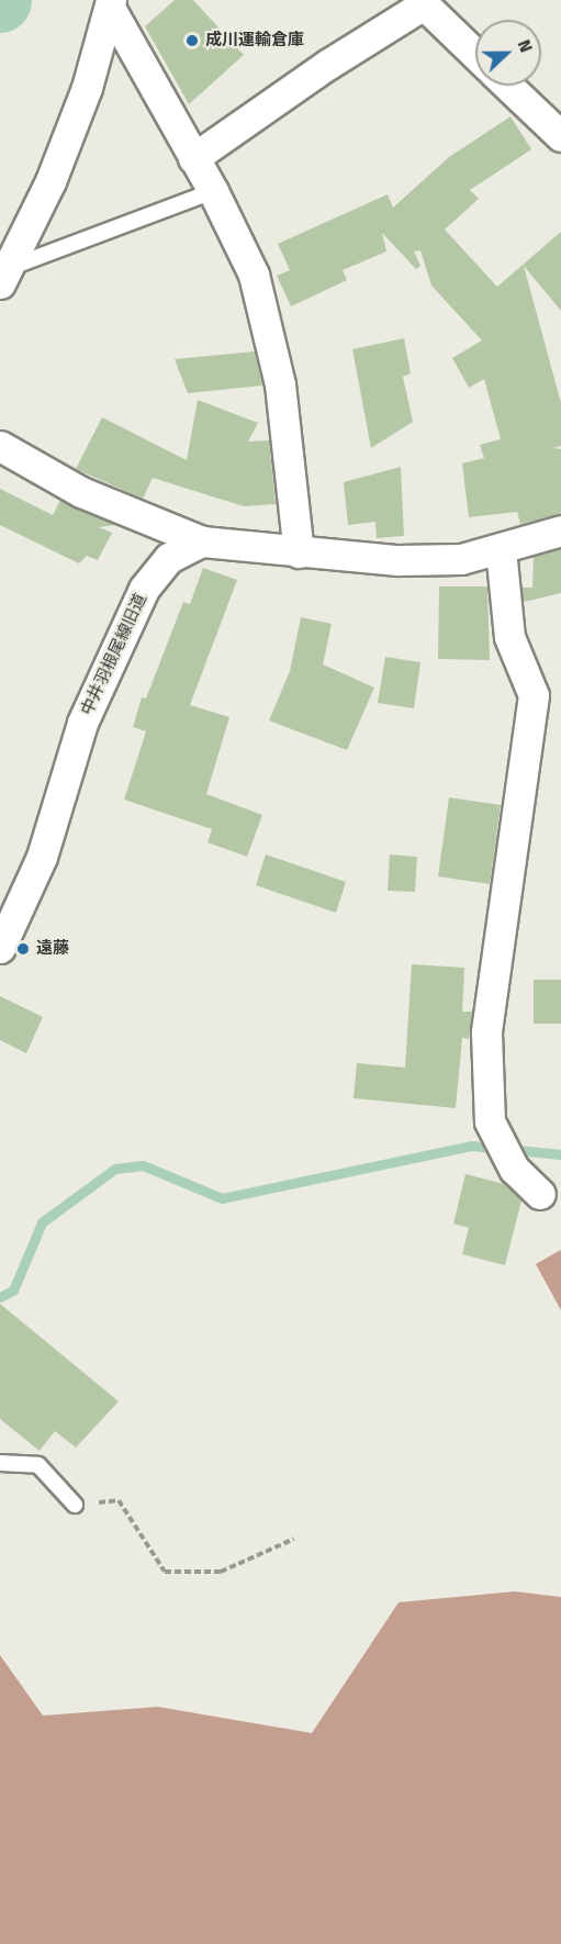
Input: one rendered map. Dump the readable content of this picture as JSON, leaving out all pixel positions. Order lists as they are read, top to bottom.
{
  "streets": {
    "street": ["中井羽根尾線旧道"]
  },
  "places": ["成川運輸倉庫", "遠藤"],
  "north": "right"
}
